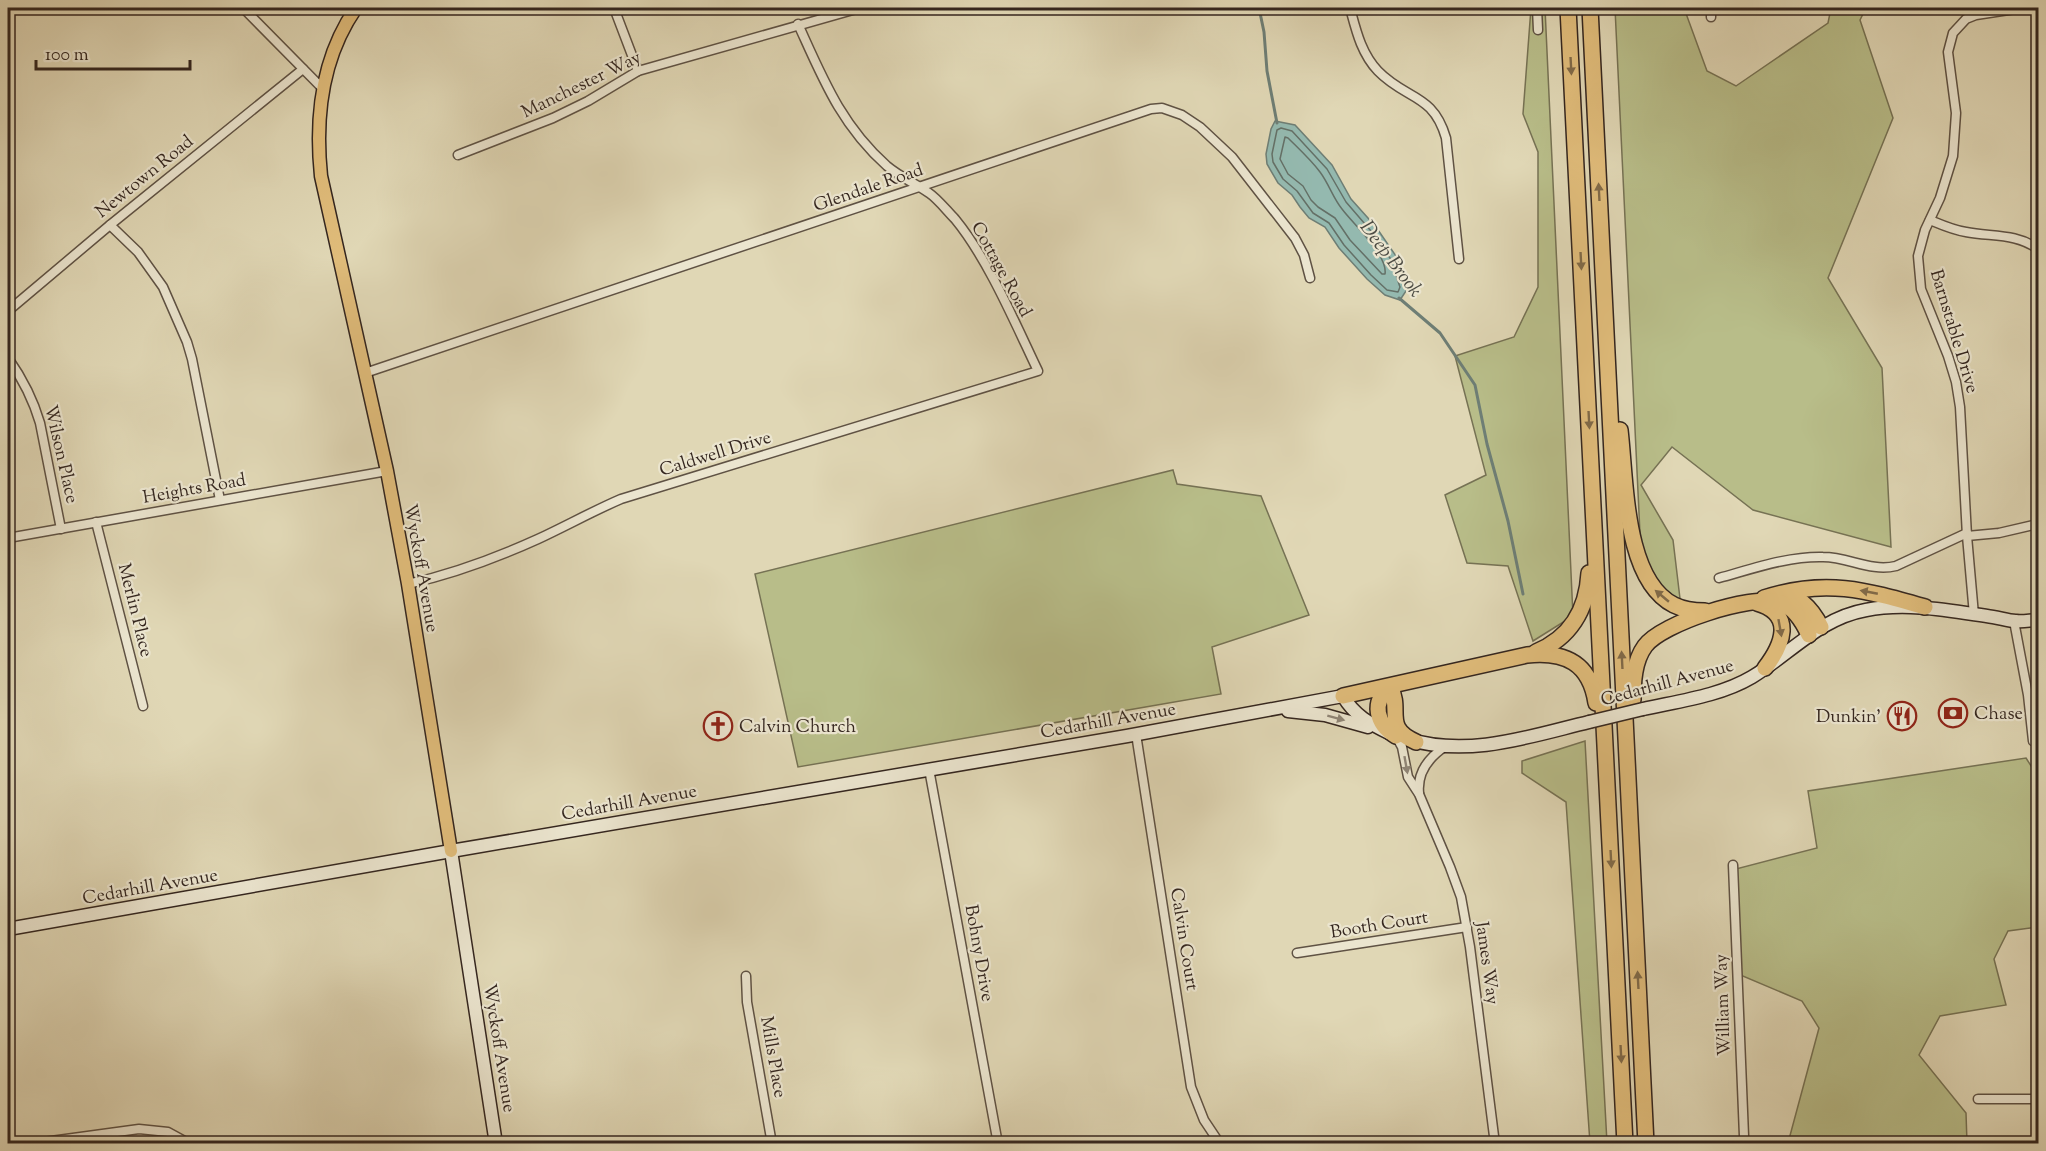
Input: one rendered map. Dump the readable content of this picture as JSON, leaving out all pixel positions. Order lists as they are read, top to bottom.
{
  "streets": {
    "main road": ["Wyckoff Avenue", "Cedarhill Avenue"],
    "street": [
      "Manchester Way",
      "Newtown Road",
      "Glendale Road",
      "Cottage Road",
      "Barnstable Drive",
      "Caldwell Drive",
      "Wilson Place",
      "Heights Road",
      "Merlin Place",
      "Booth Court",
      "Calvin Court",
      "Bohny Drive",
      "James Way",
      "William Way",
      "Mills Place"
    ]
  },
  "crossings": [
    ["Manchester Way", "Cottage Road"],
    ["Glendale Road", "Cottage Road"],
    ["Glendale Road", "Wyckoff Avenue"],
    ["Cottage Road", "Caldwell Drive"],
    ["Barnstable Drive", "Cedarhill Avenue"],
    ["Caldwell Drive", "Wyckoff Avenue"],
    ["Wilson Place", "Heights Road"],
    ["Heights Road", "Wyckoff Avenue"],
    ["Heights Road", "Merlin Place"],
    ["Wyckoff Avenue", "Cedarhill Avenue"],
    ["Cedarhill Avenue", "Calvin Court"],
    ["Cedarhill Avenue", "Bohny Drive"],
    ["Cedarhill Avenue", "James Way"],
    ["Booth Court", "James Way"]
  ],
  "water": ["Deep Brook"],
  "places": {
    "bank": ["Chase"],
    "restaurant": ["Dunkin'"],
    "church": ["Calvin Church"]
  },
  "scale_bar": "100 m"
}
